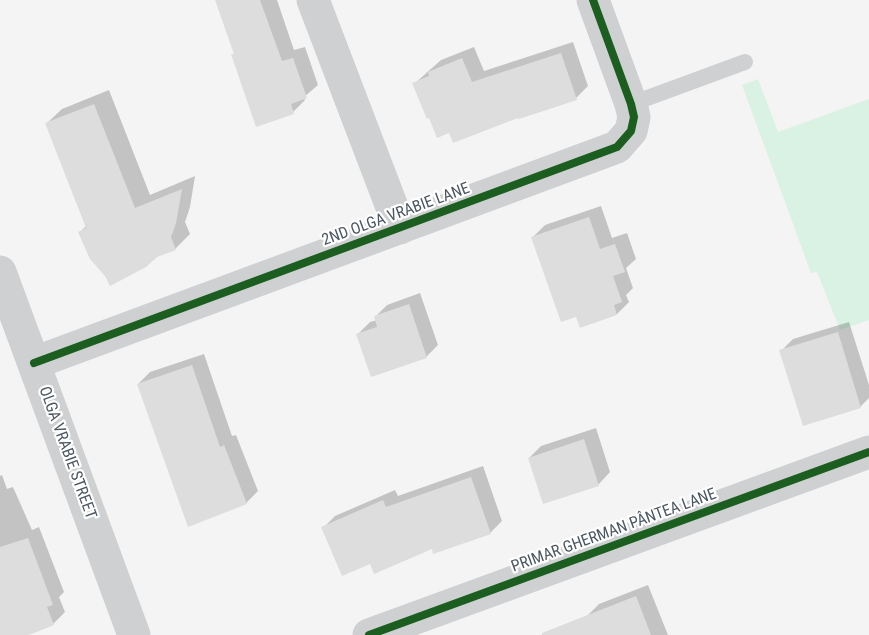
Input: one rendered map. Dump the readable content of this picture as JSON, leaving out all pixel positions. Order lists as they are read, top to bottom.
{
  "streets": {
    "street": ["2ND OLGA VRABIE LANE", "OLGA VRABIE STREET", "PRIMAR GHERMAN PÂNTEA LANE"]
  },
  "crossings": [
    ["2ND OLGA VRABIE LANE", "OLGA VRABIE STREET"]
  ]
}
